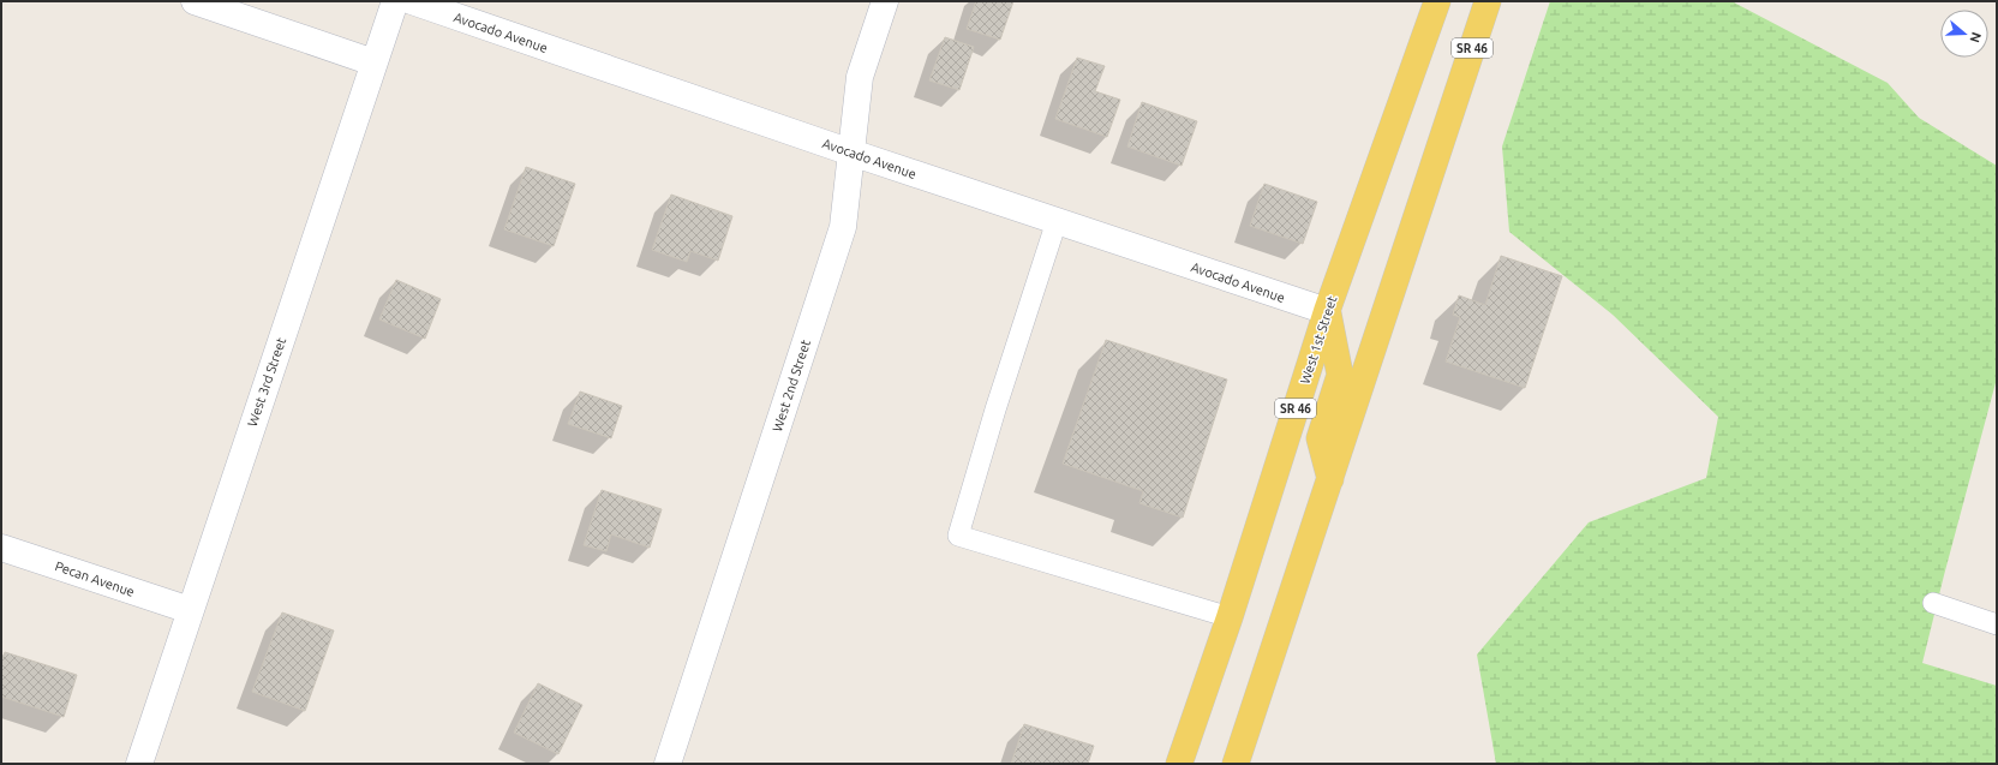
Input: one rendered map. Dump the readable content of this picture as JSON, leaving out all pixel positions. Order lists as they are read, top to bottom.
{
  "streets": {
    "main road": ["SR 46", "West 1st Street"],
    "street": [
      "Avocado Avenue",
      "West 3rd Street",
      "West 2nd Street",
      "Pecan Avenue"
    ]
  },
  "crossings": [
    ["Avocado Avenue", "West 1st Street"],
    ["Avocado Avenue", "West 2nd Street"],
    ["West 3rd Street", "Pecan Avenue"]
  ],
  "north": "right"
}
